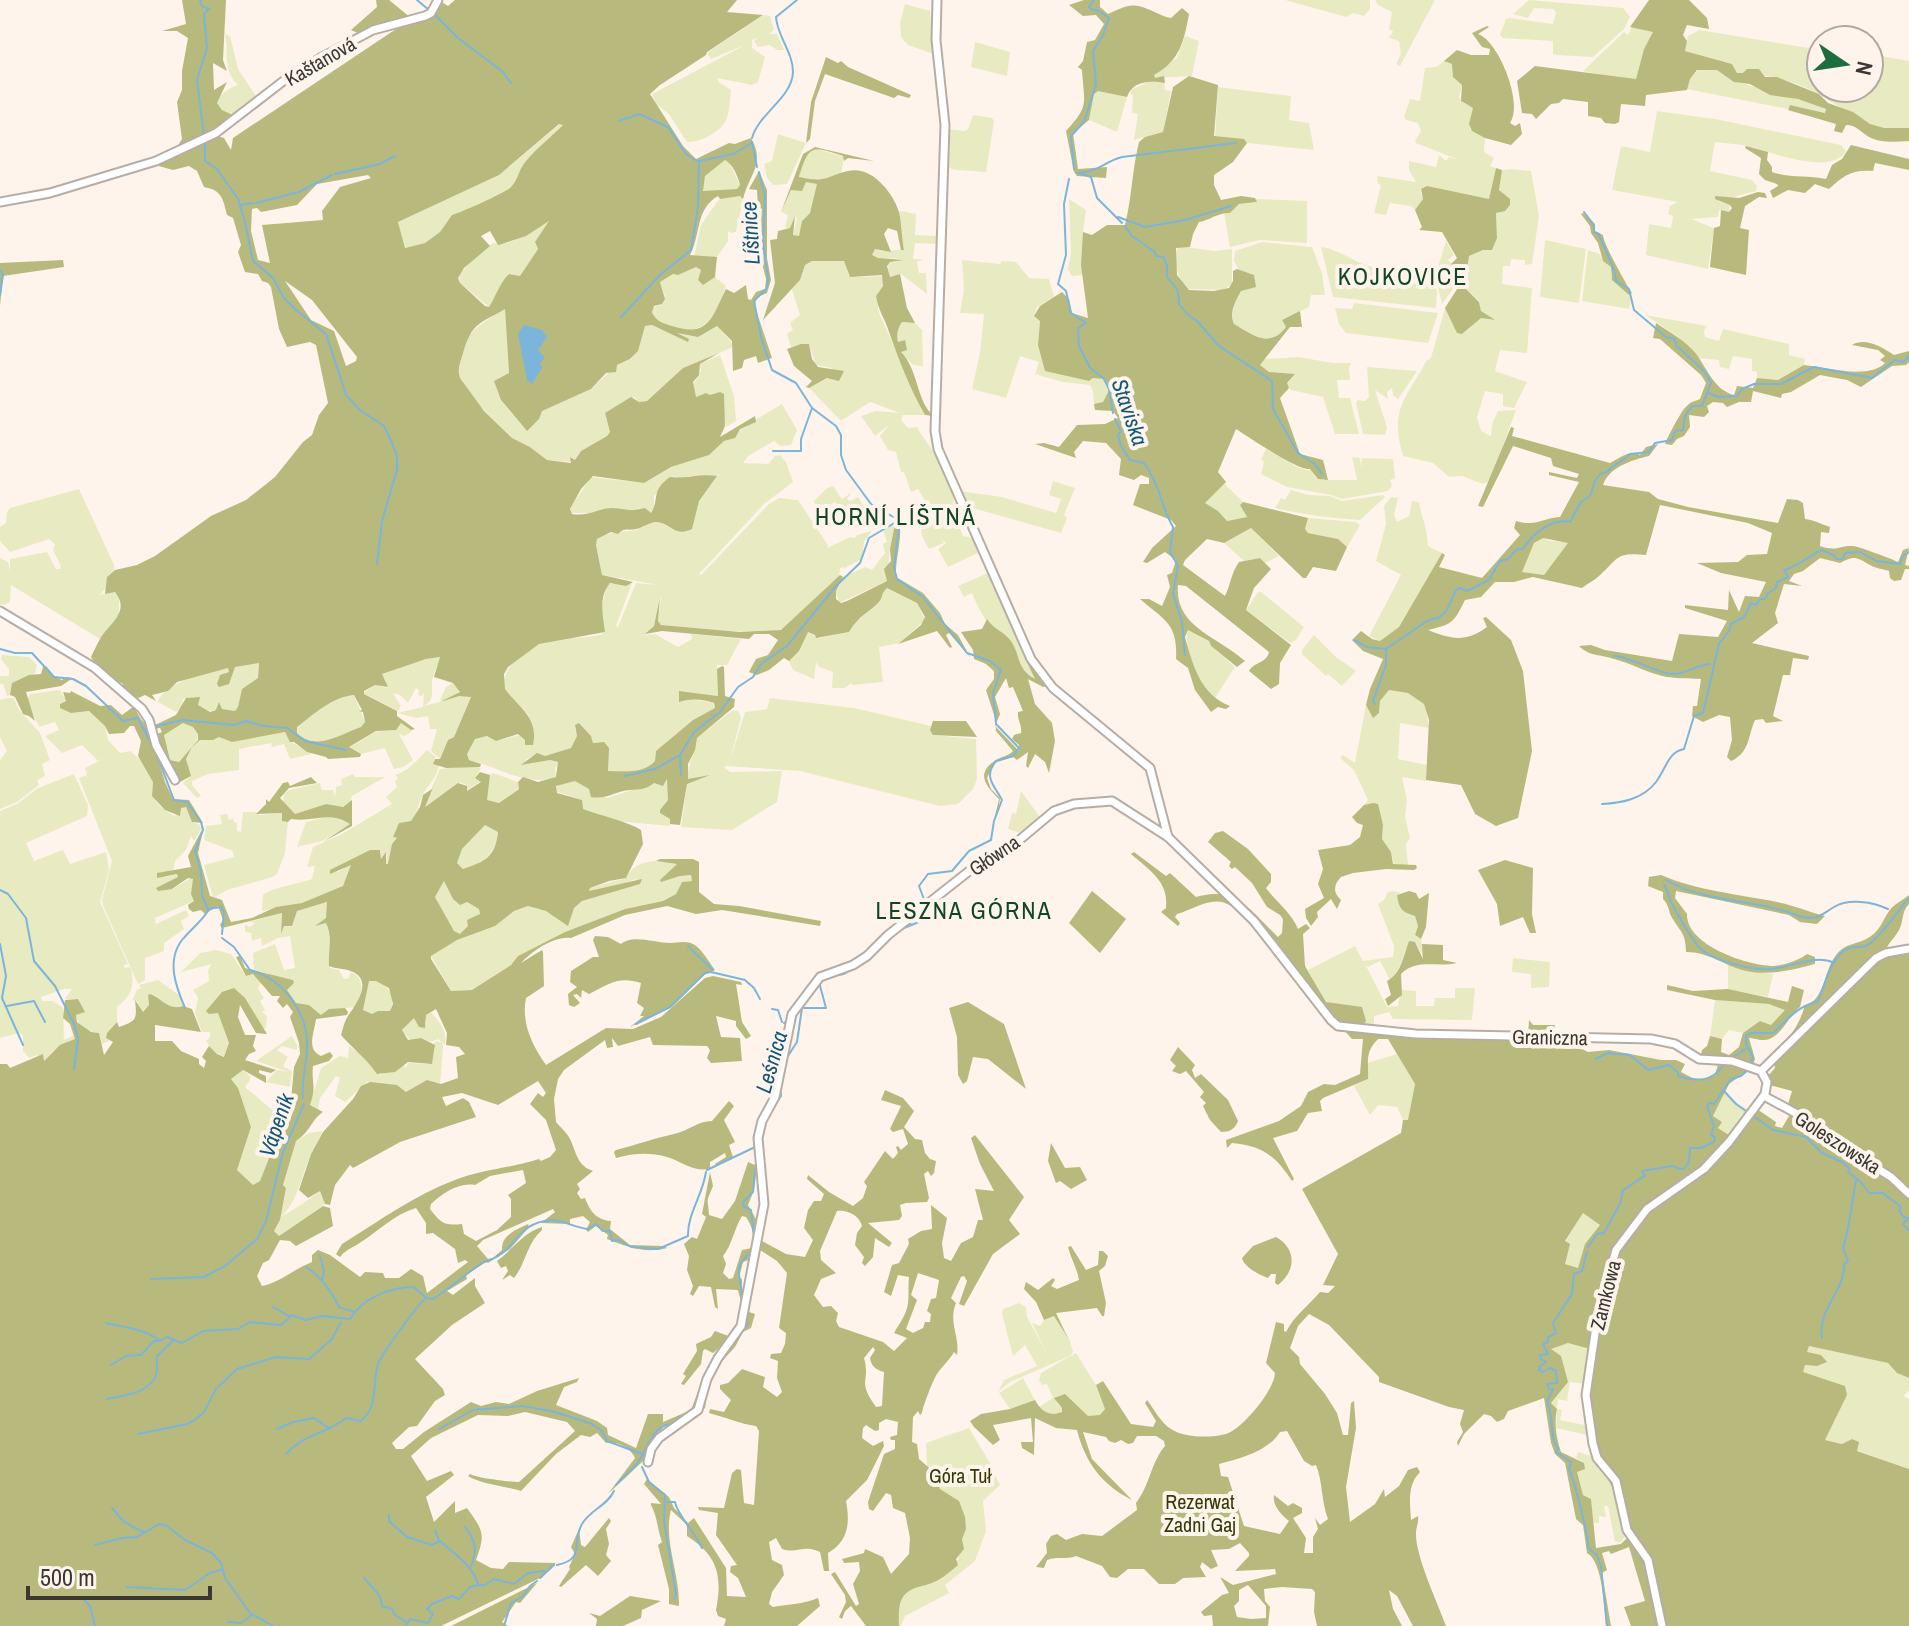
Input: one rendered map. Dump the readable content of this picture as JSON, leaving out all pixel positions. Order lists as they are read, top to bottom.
{
  "streets": {
    "street": [
      "Kaštanová",
      "Główna",
      "Graniczna",
      "Goleszowska",
      "Zamkowa"
    ]
  },
  "crossings": [
    ["Główna", "Graniczna"],
    ["Goleszowska", "Zamkowa"]
  ],
  "districts": ["KOJKOVICE", "HORNÍ LÍŠTNÁ", "LESZNA GÓRNA"],
  "water": [
    "Líštnice",
    "Staviska",
    "Leśnica",
    "Vápeník"
  ],
  "parks": ["Góra Tuł", "Rezerwat Zadni Gaj"],
  "scale_bar": "500 m",
  "north": "right"
}
